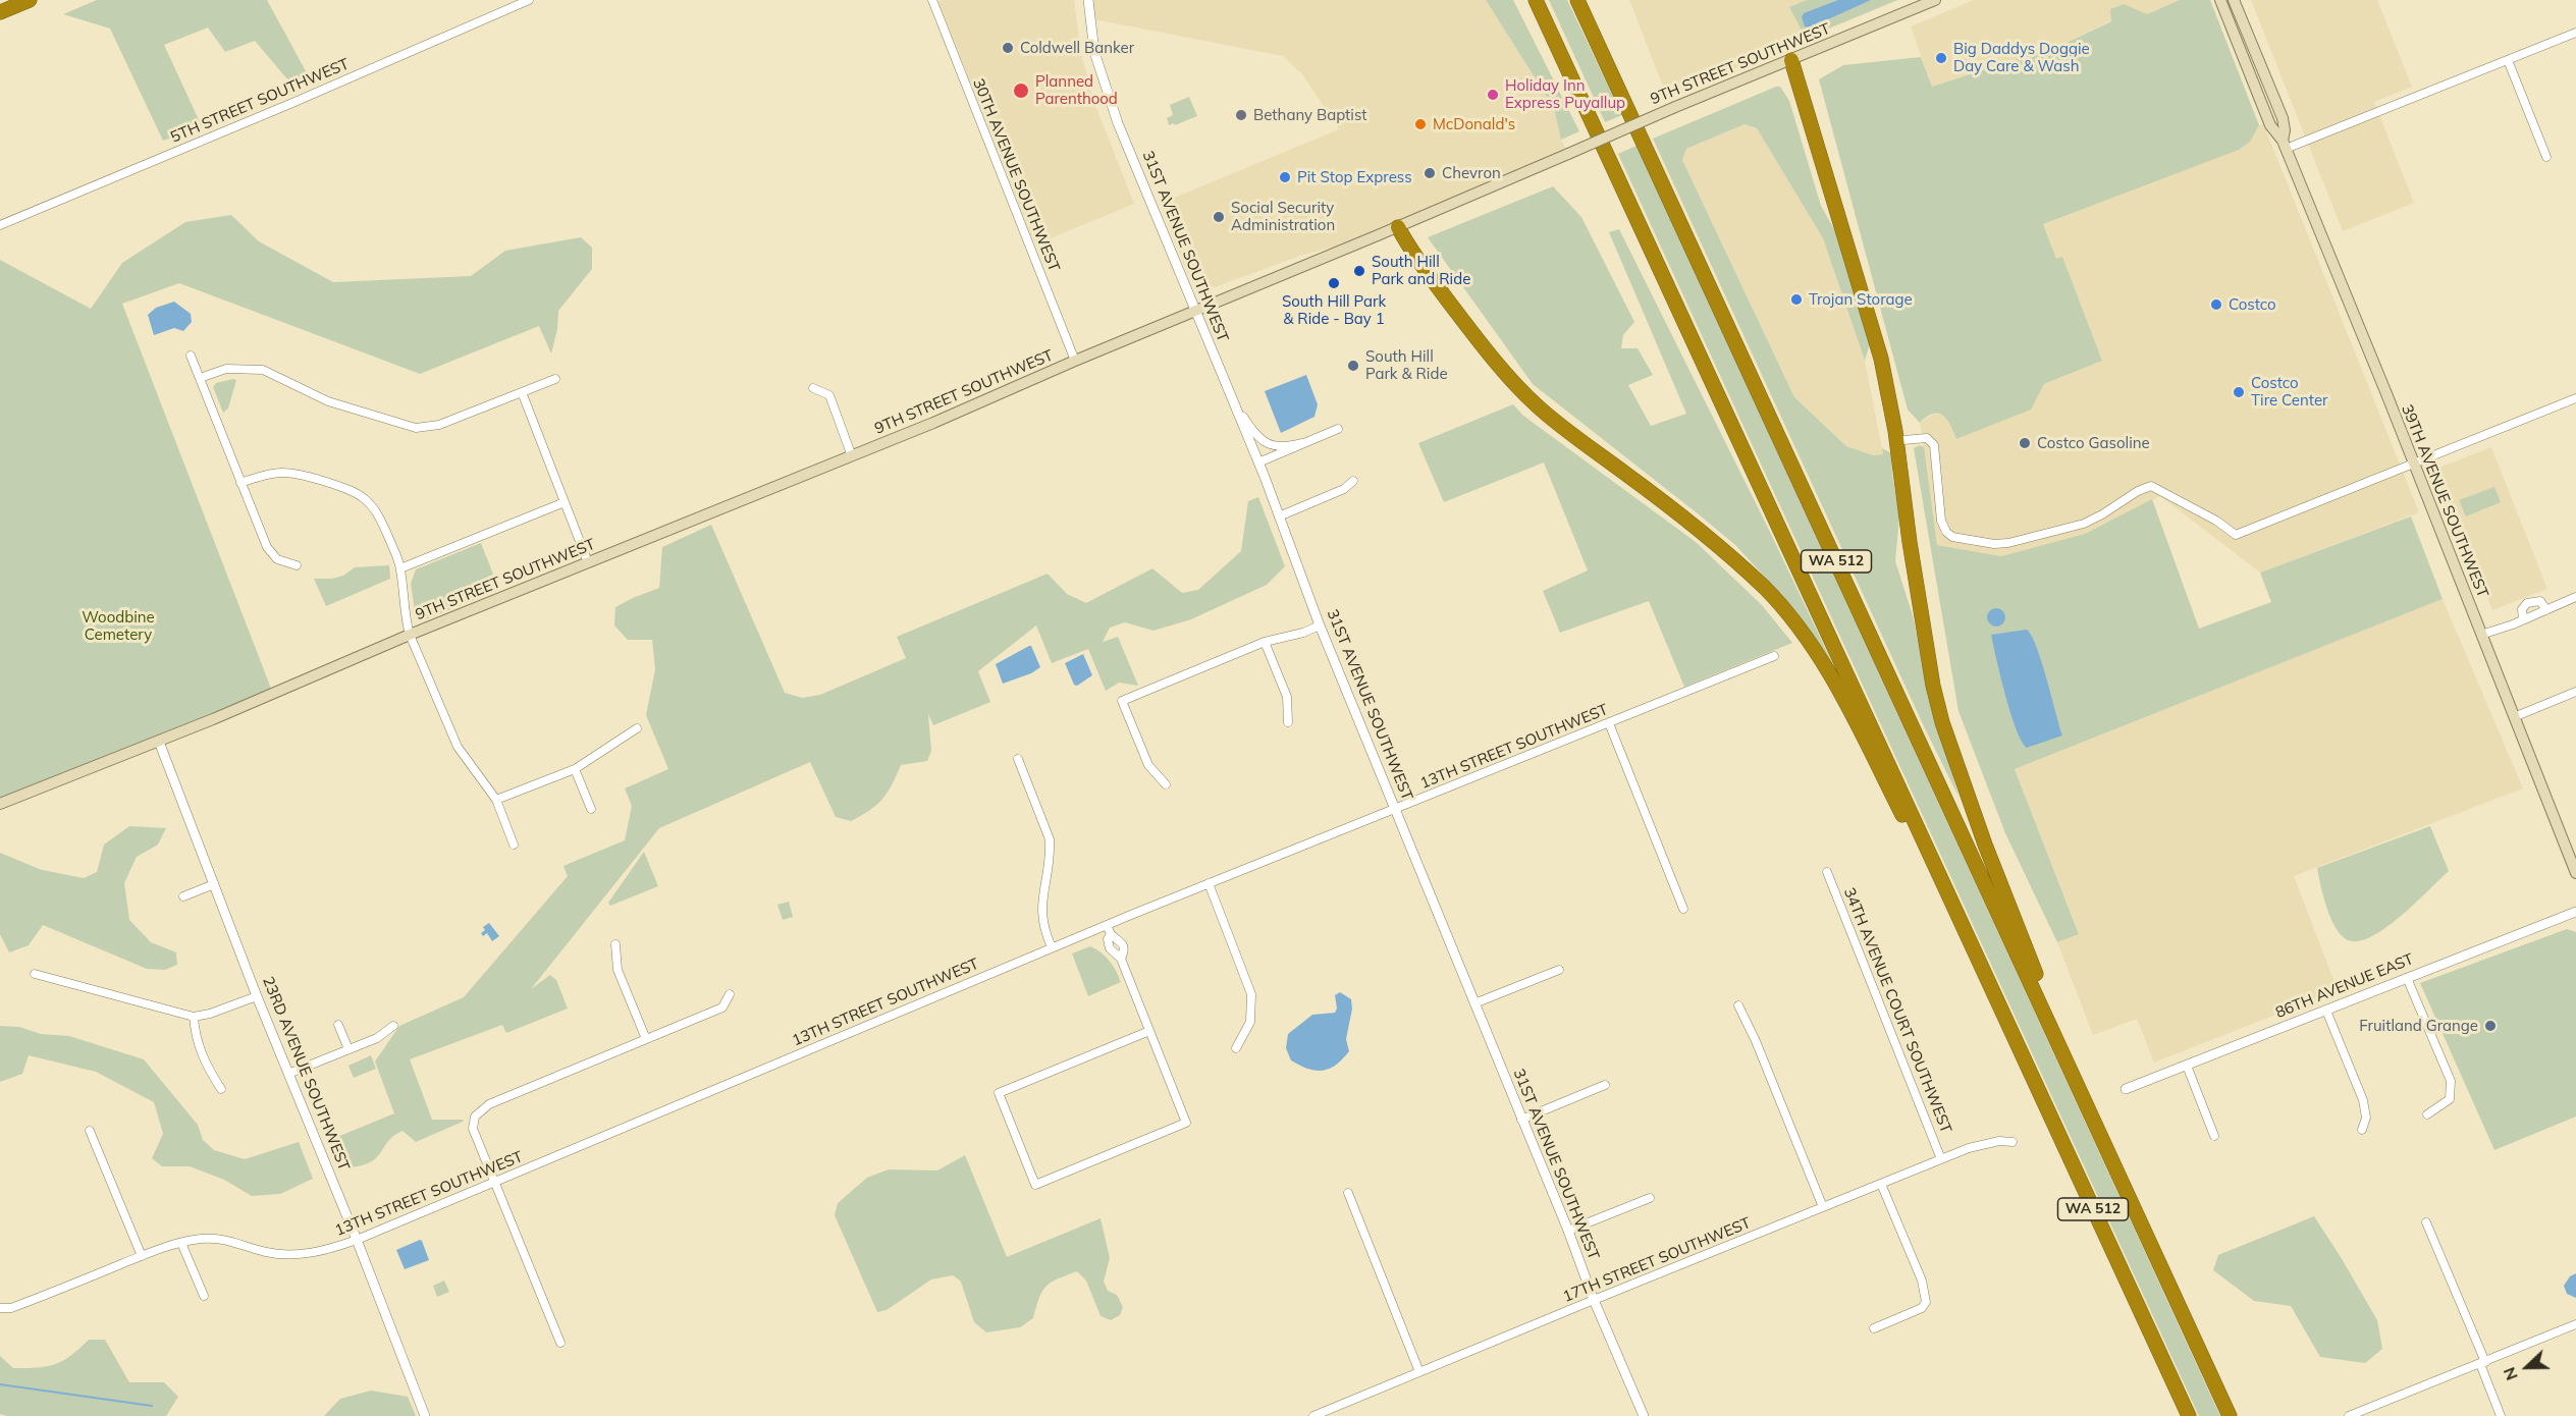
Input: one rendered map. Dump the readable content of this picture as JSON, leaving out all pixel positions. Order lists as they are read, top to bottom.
{
  "streets": {
    "highway": ["WA 512"],
    "main road": ["9TH STREET SOUTHWEST", "39TH AVENUE SOUTHWEST"],
    "street": [
      "5TH STREET SOUTHWEST",
      "30TH AVENUE SOUTHWEST",
      "31ST AVENUE SOUTHWEST",
      "13TH STREET SOUTHWEST",
      "86TH AVENUE EAST",
      "34TH AVENUE COURT SOUTHWEST",
      "23RD AVENUE SOUTHWEST",
      "17TH STREET SOUTHWEST"
    ]
  },
  "crossings": [
    ["9TH STREET SOUTHWEST", "30TH AVENUE SOUTHWEST"],
    ["9TH STREET SOUTHWEST", "31ST AVENUE SOUTHWEST"],
    ["9TH STREET SOUTHWEST", "23RD AVENUE SOUTHWEST"],
    ["31ST AVENUE SOUTHWEST", "13TH STREET SOUTHWEST"],
    ["31ST AVENUE SOUTHWEST", "17TH STREET SOUTHWEST"],
    ["13TH STREET SOUTHWEST", "23RD AVENUE SOUTHWEST"],
    ["34TH AVENUE COURT SOUTHWEST", "17TH STREET SOUTHWEST"]
  ],
  "parks": ["Woodbine Cemetery"],
  "places": [
    "Coldwell Banker",
    "Big Daddys Doggie Day Care & Wash",
    "Planned Parenthood",
    "Holiday Inn Express Puyallup",
    "Bethany Baptist",
    "McDonald's",
    "Chevron",
    "Pit Stop Express",
    "Social Security Administration",
    "South Hill Park and Ride",
    "South Hill Park & Ride - Bay 1",
    "Trojan Storage",
    "Costco",
    "South Hill Park & Ride",
    "Costco Tire Center",
    "Costco Gasoline",
    "Fruitland Grange"
  ],
  "north": "left"
}
